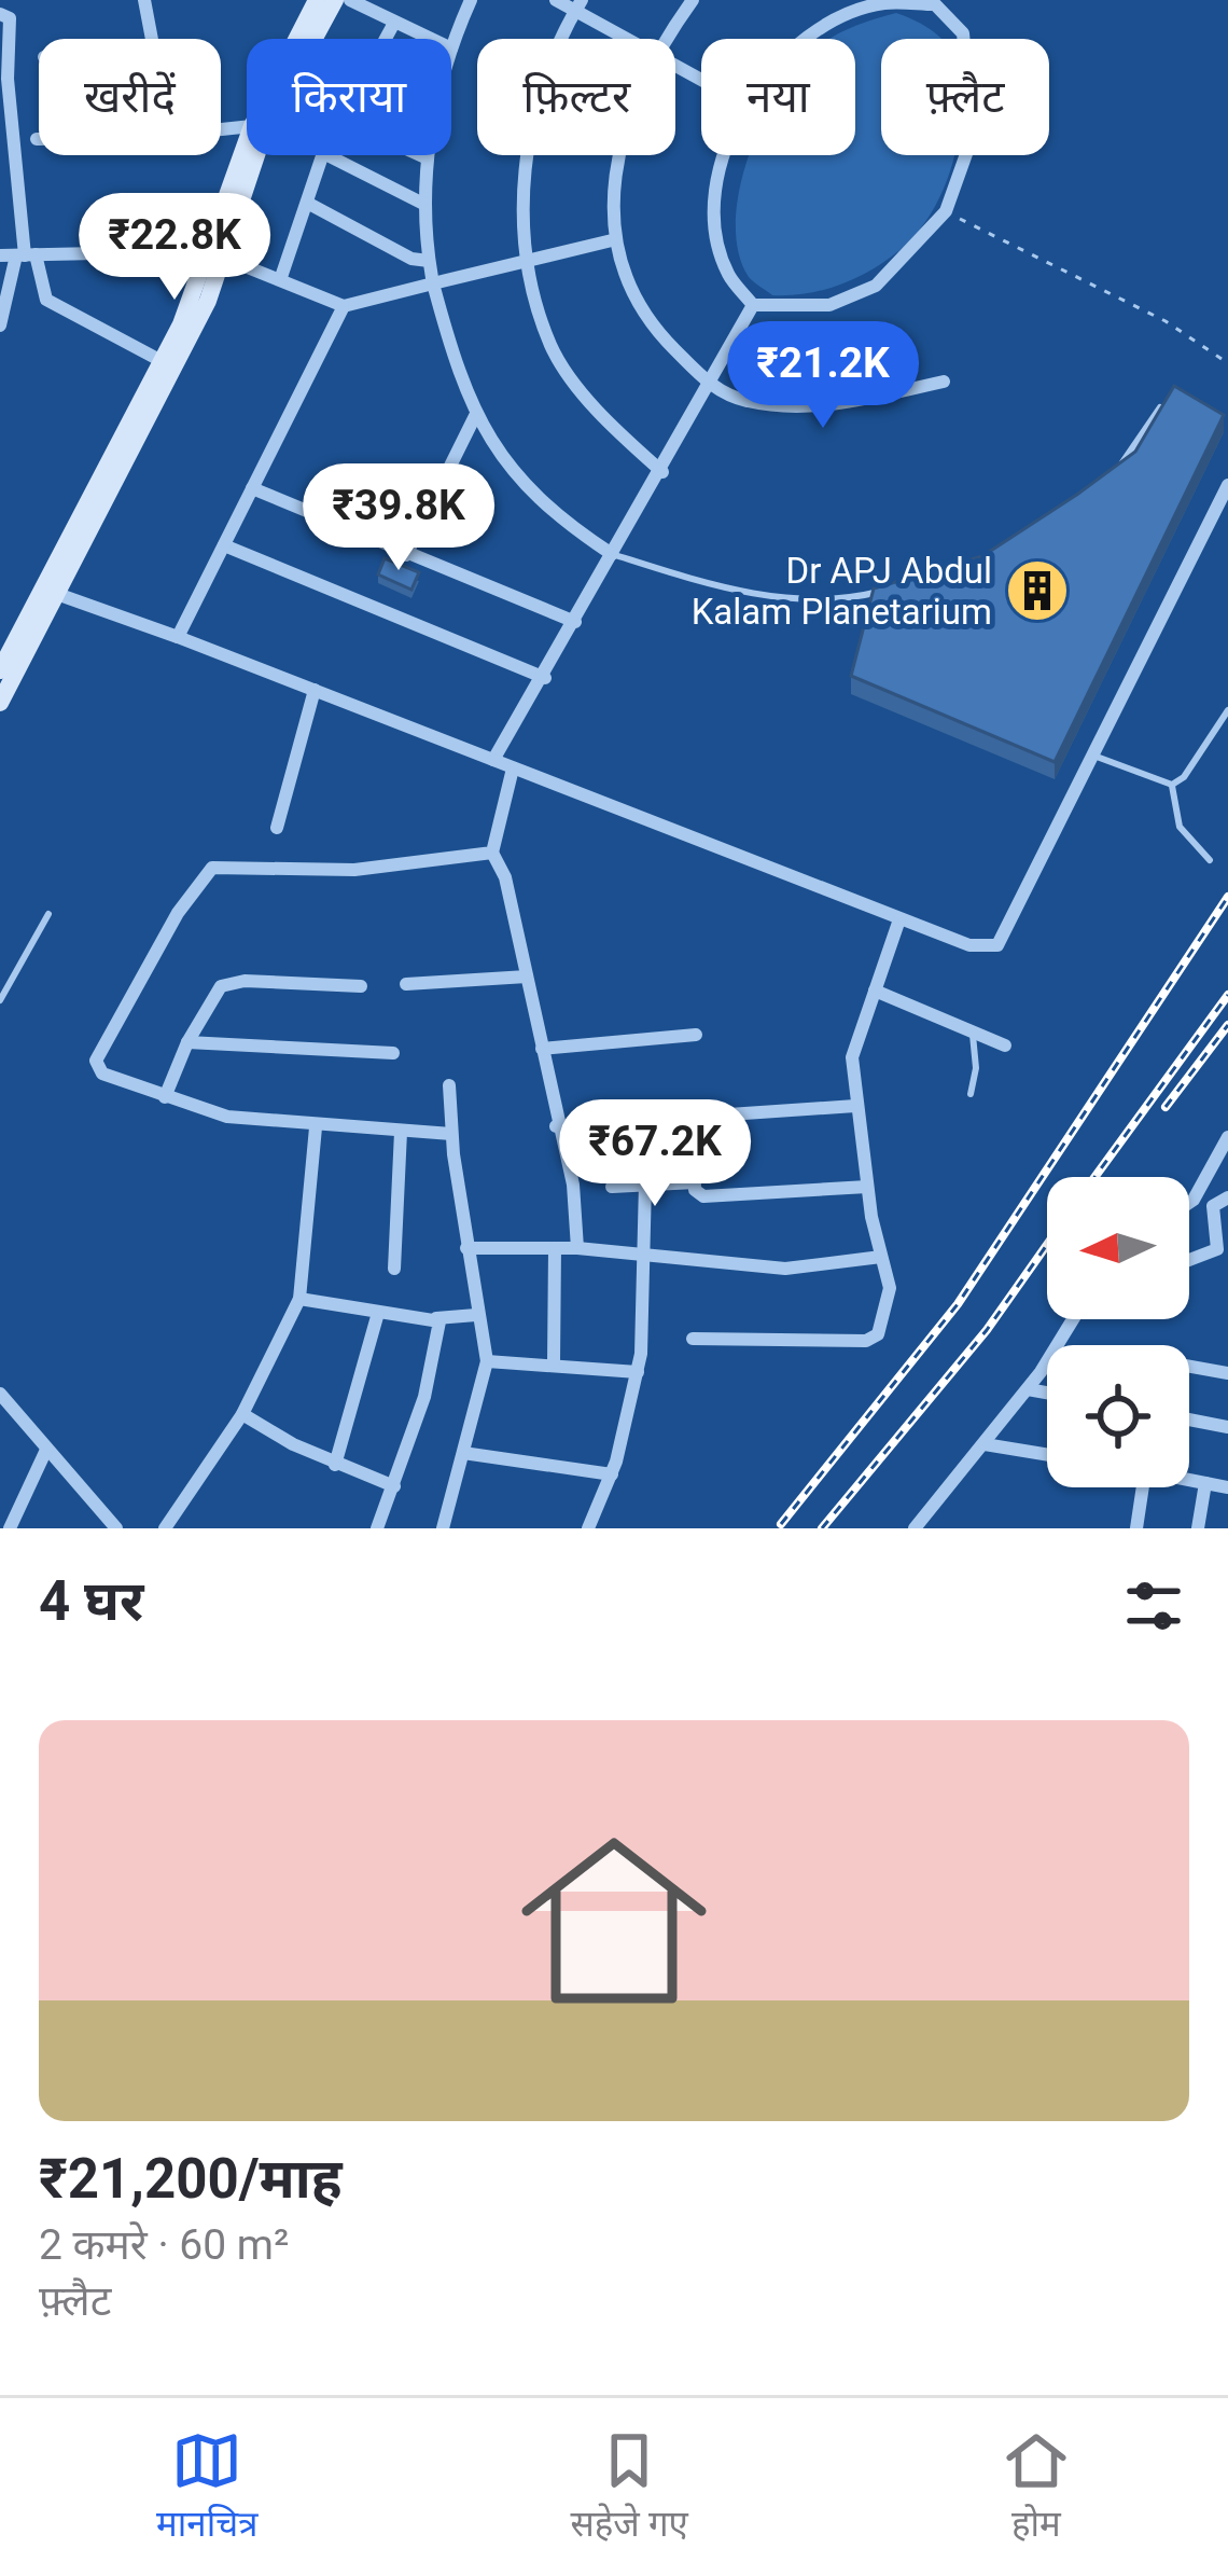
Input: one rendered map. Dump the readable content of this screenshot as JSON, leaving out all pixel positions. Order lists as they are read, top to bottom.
{
  "places": {
    "building": ["Dr APJ Abdul Kalam Planetarium"]
  },
  "north": "left",
  "page": {
    "chip": [
      "खरीदें",
      "किराया",
      "फ़िल्टर",
      "नया",
      "फ़्लैट"
    ],
    "price": [
      "₹22.8K",
      "₹21.2K",
      "₹39.8K",
      "₹67.2K"
    ],
    "heading": "4 घर",
    "list": [
      {
        "name": "₹21,200/माह",
        "note": "2 कमरे · 60 m² · फ़्लैट"
      }
    ],
    "tabs": ["मानचित्र", "सहेजे गए", "होम"]
  }
}
